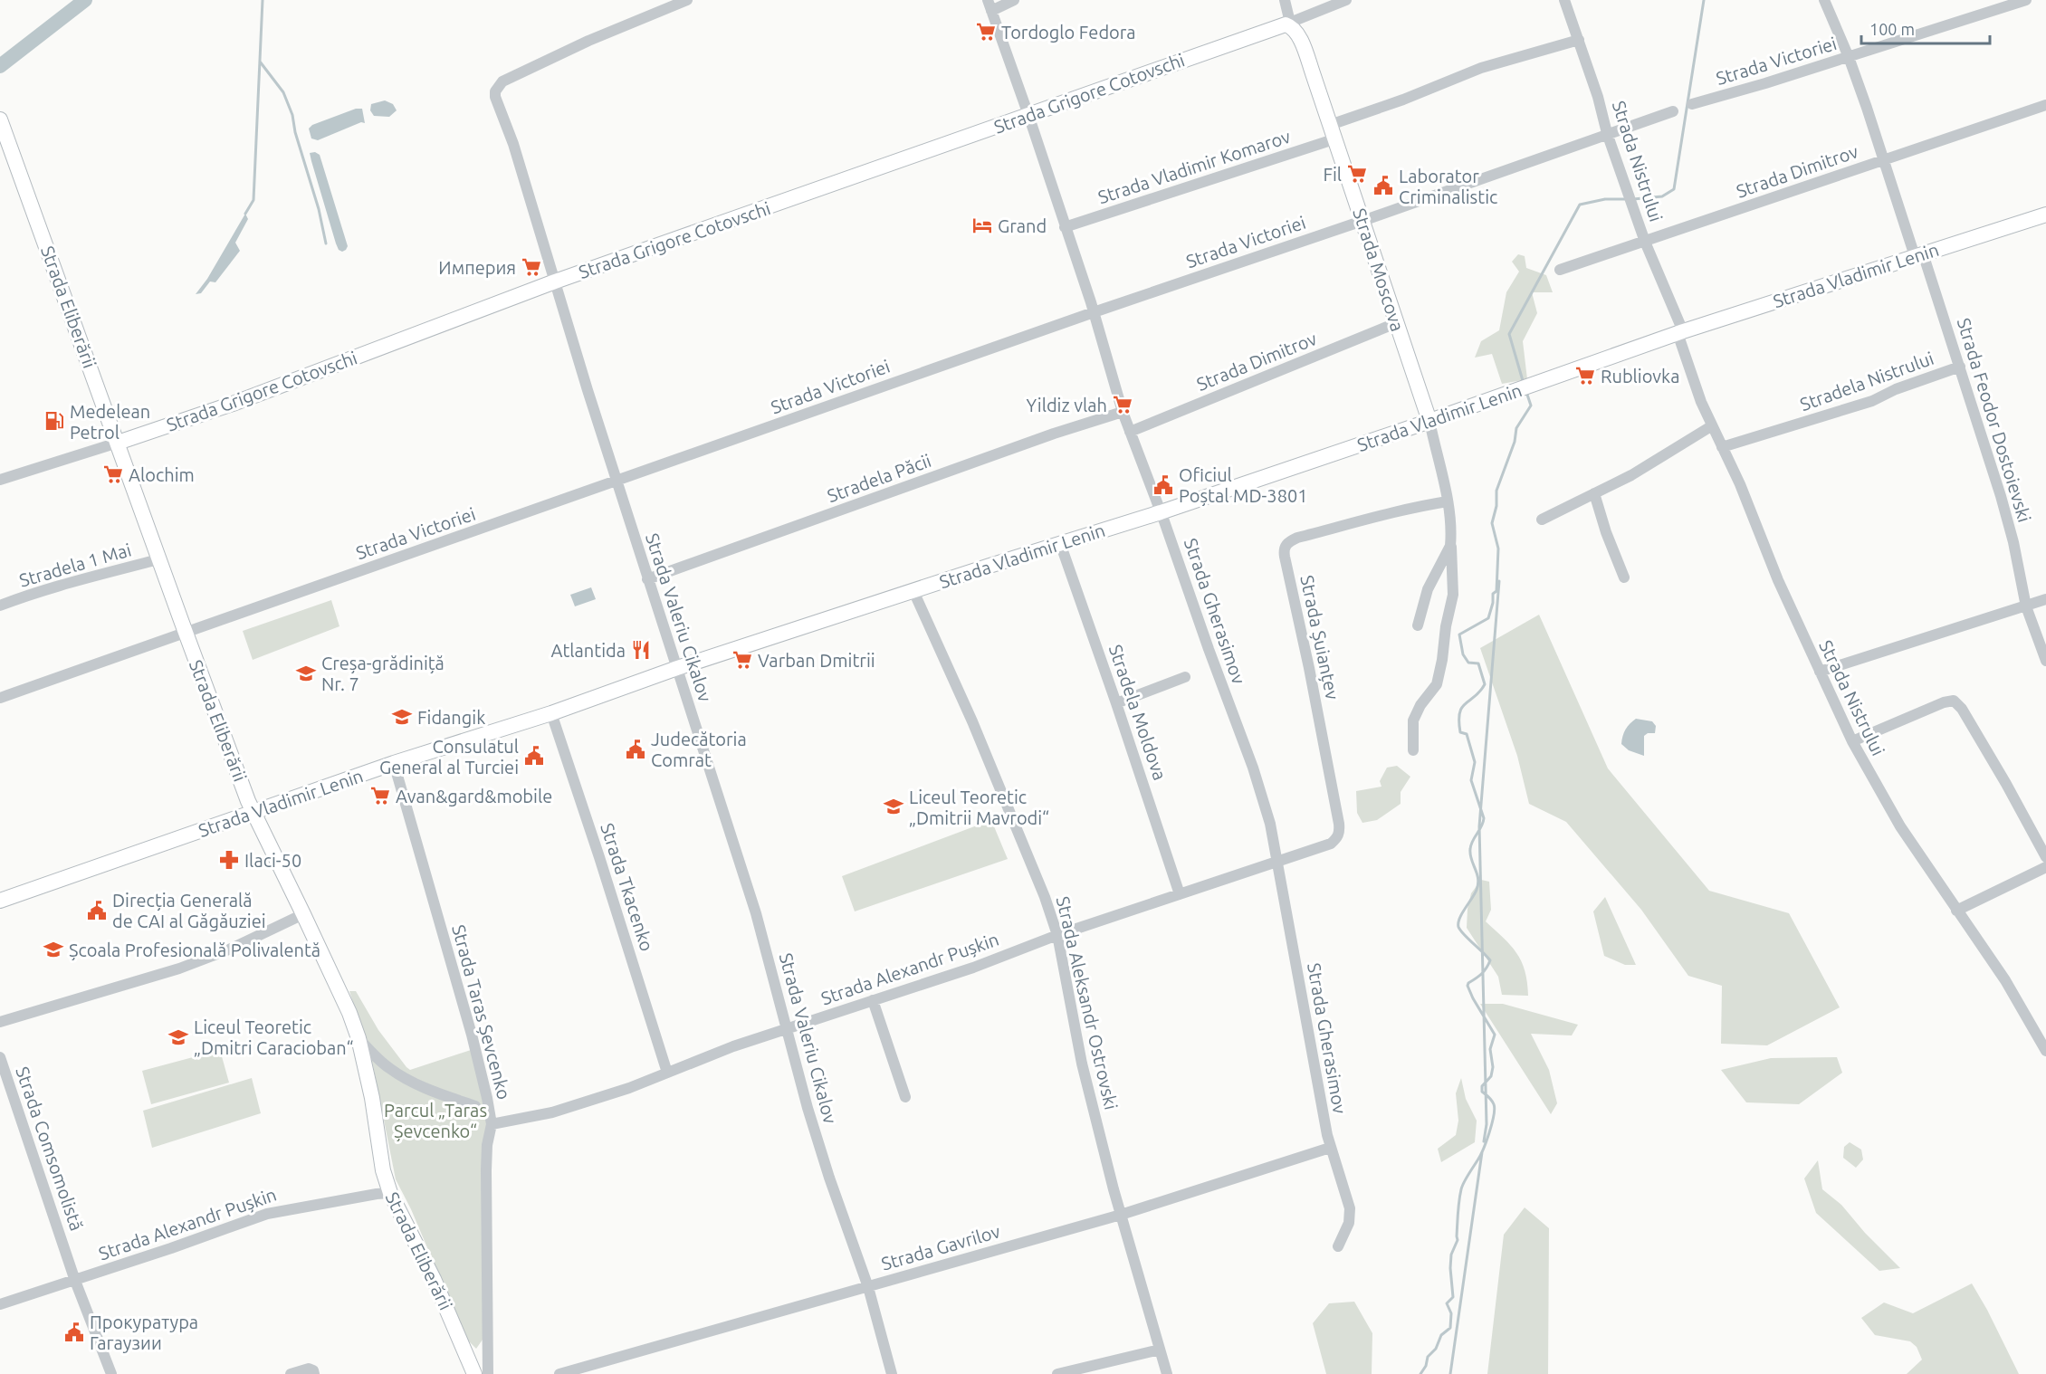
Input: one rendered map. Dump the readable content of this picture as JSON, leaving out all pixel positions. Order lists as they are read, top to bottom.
{
  "streets": {
    "main road": [
      "Strada Grigore Cotovschi",
      "Strada Moscova",
      "Strada Vladimir Lenin",
      "Strada Eliberării"
    ],
    "street": [
      "Strada Victoriei",
      "Strada Nistrului",
      "Strada Vladimir Komarov",
      "Strada Dimitrov",
      "Stradela Nistrului",
      "Strada Feodor Dostoievski",
      "Stradela Păcii",
      "Stradela 1 Mai",
      "Strada Gherasimov",
      "Strada Valeriu Cikalov",
      "Strada Șuianțev",
      "Stradela Moldova",
      "Strada Tkacenko",
      "Strada Alexandr Pușkin",
      "Strada Aleksandr Ostrovski",
      "Strada Taras Șevcenko",
      "Strada Comsomolistă",
      "Strada Gavrilov"
    ]
  },
  "crossings": [
    ["Strada Victoriei", "Strada Nistrului"],
    ["Strada Victoriei", "Strada Moscova"],
    ["Strada Victoriei", "Strada Eliberării"],
    ["Strada Victoriei", "Strada Feodor Dostoievski"],
    ["Strada Victoriei", "Strada Gherasimov"],
    ["Strada Victoriei", "Strada Valeriu Cikalov"],
    ["Strada Grigore Cotovschi", "Strada Moscova"],
    ["Strada Grigore Cotovschi", "Strada Eliberării"],
    ["Strada Grigore Cotovschi", "Strada Gherasimov"],
    ["Strada Grigore Cotovschi", "Strada Valeriu Cikalov"],
    ["Strada Nistrului", "Strada Vladimir Komarov"],
    ["Strada Nistrului", "Strada Dimitrov"],
    ["Strada Nistrului", "Strada Vladimir Lenin"],
    ["Strada Nistrului", "Stradela Nistrului"],
    ["Strada Vladimir Komarov", "Strada Moscova"],
    ["Strada Vladimir Komarov", "Strada Gherasimov"],
    ["Strada Dimitrov", "Strada Moscova"],
    ["Strada Dimitrov", "Strada Feodor Dostoievski"],
    ["Strada Dimitrov", "Strada Gherasimov"],
    ["Strada Moscova", "Strada Vladimir Lenin"],
    ["Strada Moscova", "Strada Șuianțev"],
    ["Strada Vladimir Lenin", "Strada Eliberării"],
    ["Strada Vladimir Lenin", "Strada Feodor Dostoievski"],
    ["Strada Vladimir Lenin", "Strada Gherasimov"],
    ["Strada Vladimir Lenin", "Strada Valeriu Cikalov"],
    ["Strada Vladimir Lenin", "Stradela Moldova"],
    ["Strada Vladimir Lenin", "Strada Tkacenko"],
    ["Strada Vladimir Lenin", "Strada Aleksandr Ostrovski"],
    ["Strada Vladimir Lenin", "Strada Taras Șevcenko"],
    ["Strada Eliberării", "Stradela 1 Mai"],
    ["Strada Eliberării", "Strada Alexandr Pușkin"],
    ["Stradela Nistrului", "Strada Feodor Dostoievski"],
    ["Stradela Păcii", "Strada Gherasimov"],
    ["Stradela Păcii", "Strada Valeriu Cikalov"],
    ["Strada Gherasimov", "Strada Șuianțev"],
    ["Strada Gherasimov", "Strada Alexandr Pușkin"],
    ["Strada Gherasimov", "Strada Gavrilov"],
    ["Strada Valeriu Cikalov", "Strada Alexandr Pușkin"],
    ["Strada Valeriu Cikalov", "Strada Gavrilov"],
    ["Strada Șuianțev", "Strada Alexandr Pușkin"],
    ["Stradela Moldova", "Strada Alexandr Pușkin"],
    ["Strada Tkacenko", "Strada Alexandr Pușkin"],
    ["Strada Alexandr Pușkin", "Strada Aleksandr Ostrovski"],
    ["Strada Alexandr Pușkin", "Strada Taras Șevcenko"],
    ["Strada Alexandr Pușkin", "Strada Comsomolistă"],
    ["Strada Aleksandr Ostrovski", "Strada Gavrilov"]
  ],
  "parks": ["Parcul „Taras Șevcenko“"],
  "places": {
    "supermarket": [
      "Tordoglo Fedora",
      "Fil",
      "Империя",
      "Rubliovka",
      "Yildiz vlah",
      "Alochim",
      "Varban Dmitrii",
      "Avan&gard&mobile"
    ],
    "public building": [
      "Laborator Criminalistic",
      "Oficiul Poștal MD-3801",
      "Judecătoria Comrat",
      "Consulatul General al Turciei",
      "Direcția Generală de CAI al Găgăuziei",
      "Прокуратура Гагаузии"
    ],
    "hotel": ["Grand"],
    "fuel station": ["Medelean Petrol"],
    "restaurant": ["Atlantida"],
    "school or university": [
      "Creșa-grădiniță Nr. 7",
      "Fidangik",
      "Liceul Teoretic „Dmitrii Mavrodi“",
      "Școala Profesională Polivalentă",
      "Liceul Teoretic „Dmitri Caracioban“"
    ],
    "pharmacy": ["Ilaci-50"]
  },
  "scale_bar": "100 m"
}
